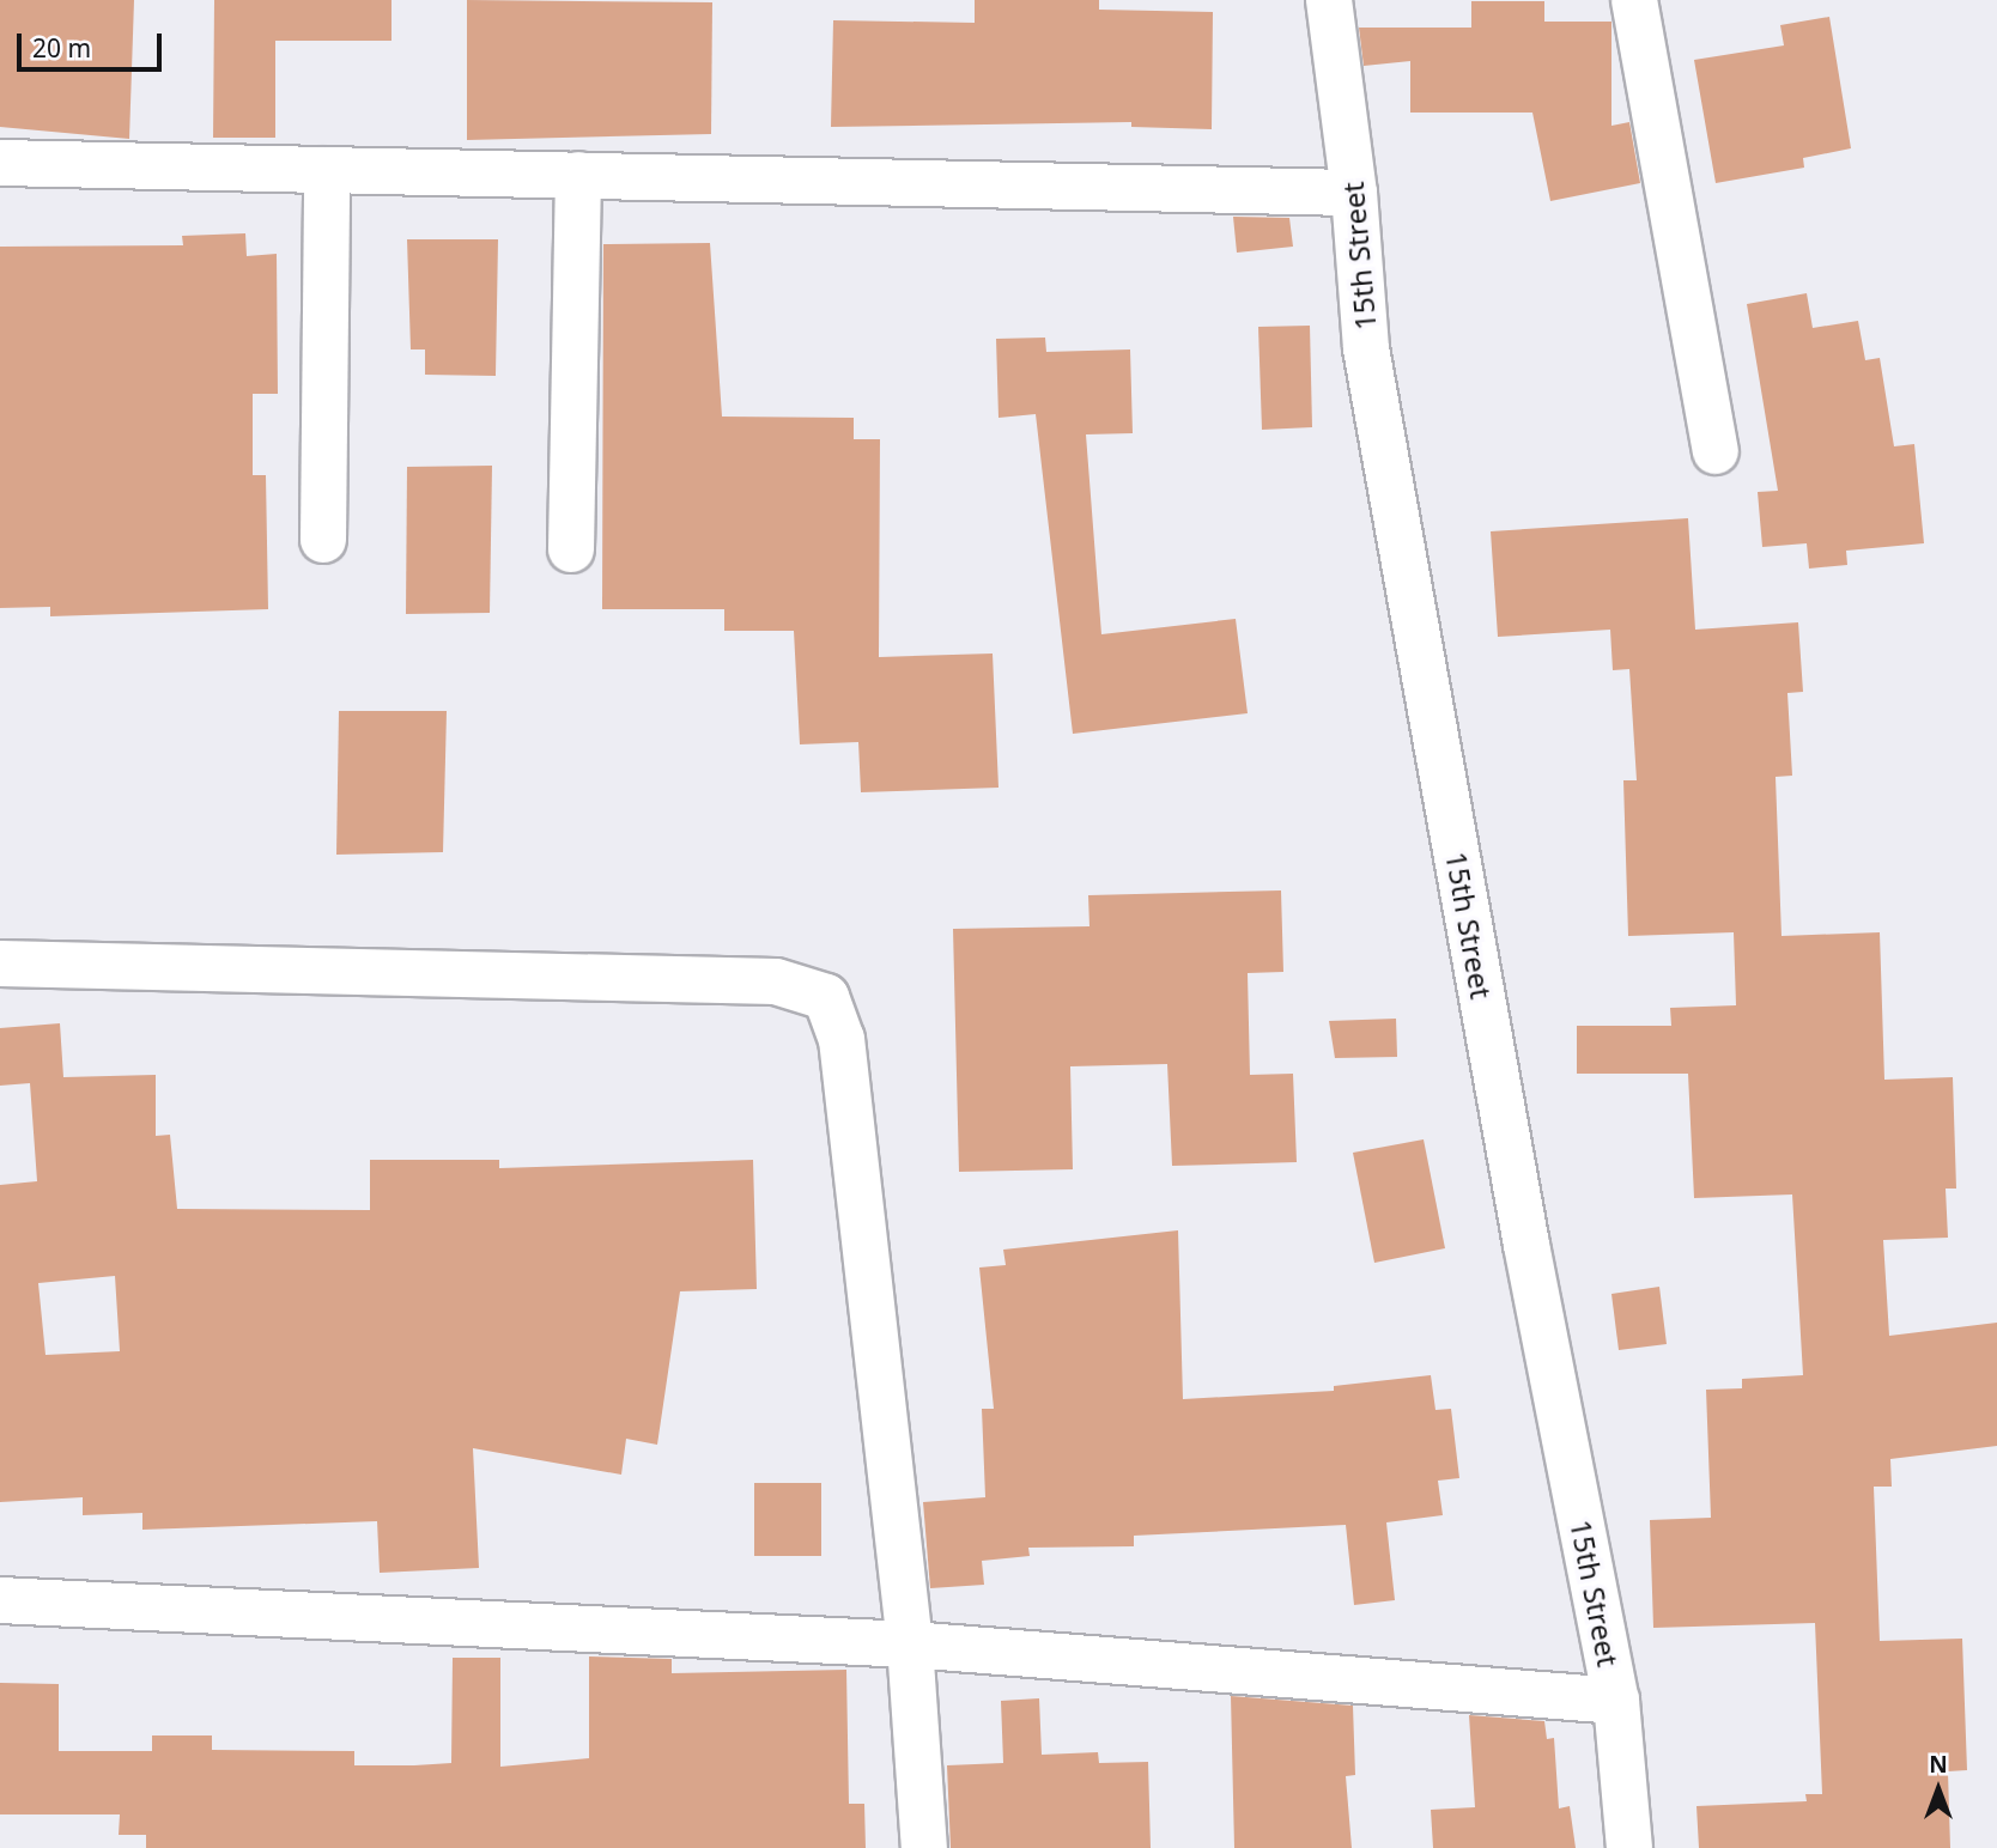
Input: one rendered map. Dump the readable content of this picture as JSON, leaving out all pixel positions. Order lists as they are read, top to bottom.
{
  "streets": {
    "street": ["15th Street"]
  },
  "scale_bar": "20 m",
  "north": "top"
}
